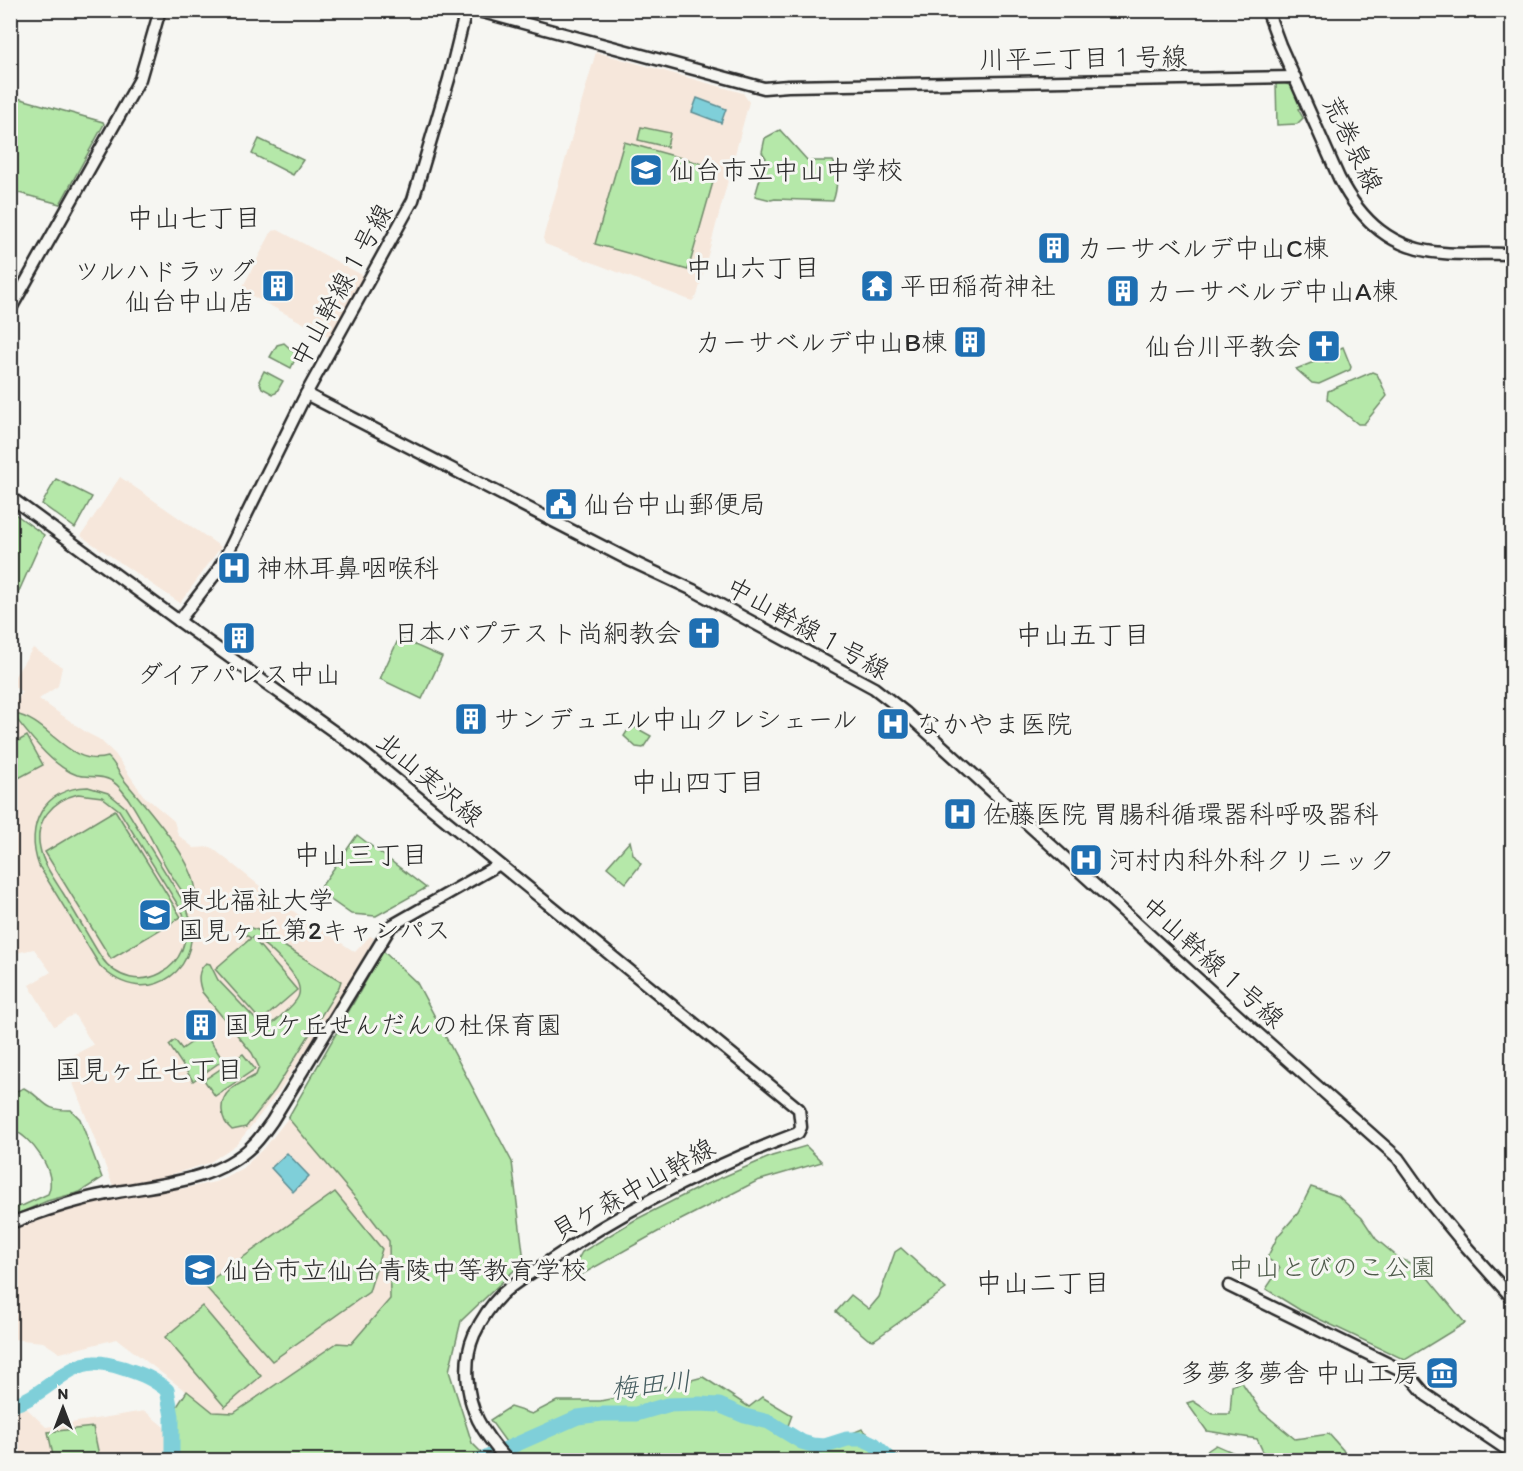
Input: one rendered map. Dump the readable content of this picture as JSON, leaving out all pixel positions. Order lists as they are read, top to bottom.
{
  "streets": {
    "street": [
      "川平二丁目１号線",
      "荒巻泉線",
      "中山幹線１号線",
      "北山実沢線",
      "貝ケ森中山幹線"
    ]
  },
  "crossings": [
    ["川平二丁目１号線", "荒巻泉線"],
    ["北山実沢線", "貝ケ森中山幹線"]
  ],
  "districts": [
    "中山七丁目",
    "中山六丁目",
    "中山五丁目",
    "中山四丁目",
    "中山三丁目",
    "国見ヶ丘七丁目",
    "中山二丁目"
  ],
  "water": ["梅田川"],
  "parks": ["中山とびのこ公園"],
  "places": {
    "school or university": ["仙台市立中山中学校", "東北福祉大学 国見ヶ丘第2キャンパス", "仙台市立仙台青陵中等教育学校"],
    "building": [
      "カーサベルデ中山C棟",
      "ツルハドラッグ 仙台中山店",
      "カーサベルデ中山A棟",
      "カーサベルデ中山B棟",
      "ダイアパレス中山",
      "サンデュエル中山クレシェール",
      "国見ケ丘せんだんの杜保育園"
    ],
    "temple": ["平田稲荷神社"],
    "church": ["仙台川平教会", "日本バプテスト尚絅教会"],
    "public building": ["仙台中山郵便局"],
    "hospital": [
      "神林耳鼻咽喉科",
      "なかやま医院",
      "佐藤医院 胃腸科循環器科呼吸器科",
      "河村内科外科クリニック"
    ],
    "museum": ["多夢多夢舎 中山工房"]
  },
  "north": "top"
}
